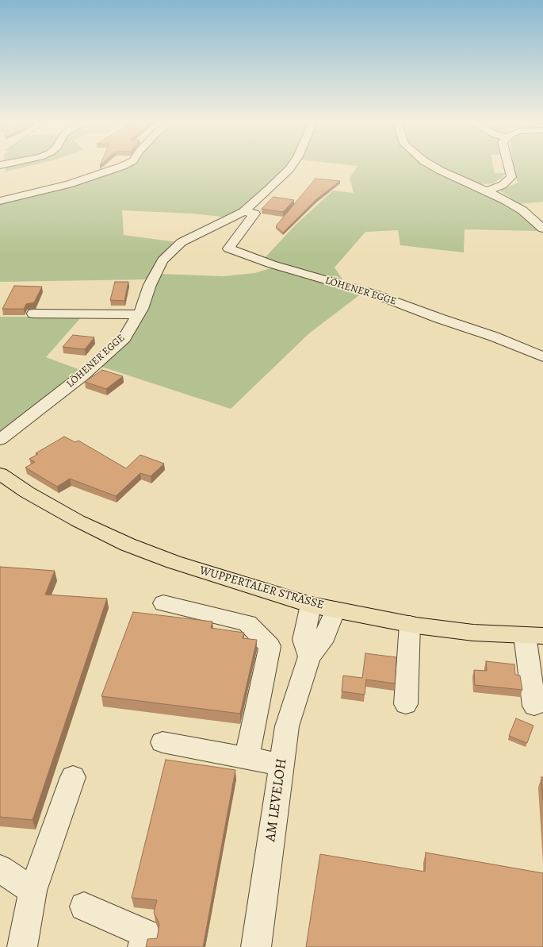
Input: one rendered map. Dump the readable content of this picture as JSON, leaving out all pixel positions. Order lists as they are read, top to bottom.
{
  "streets": {
    "main road": ["WUPPERTALER STRASSE"],
    "street": ["LÖHENER EGGE", "AM LEVELOH"]
  },
  "crossings": [
    ["WUPPERTALER STRASSE", "AM LEVELOH"]
  ]
}
